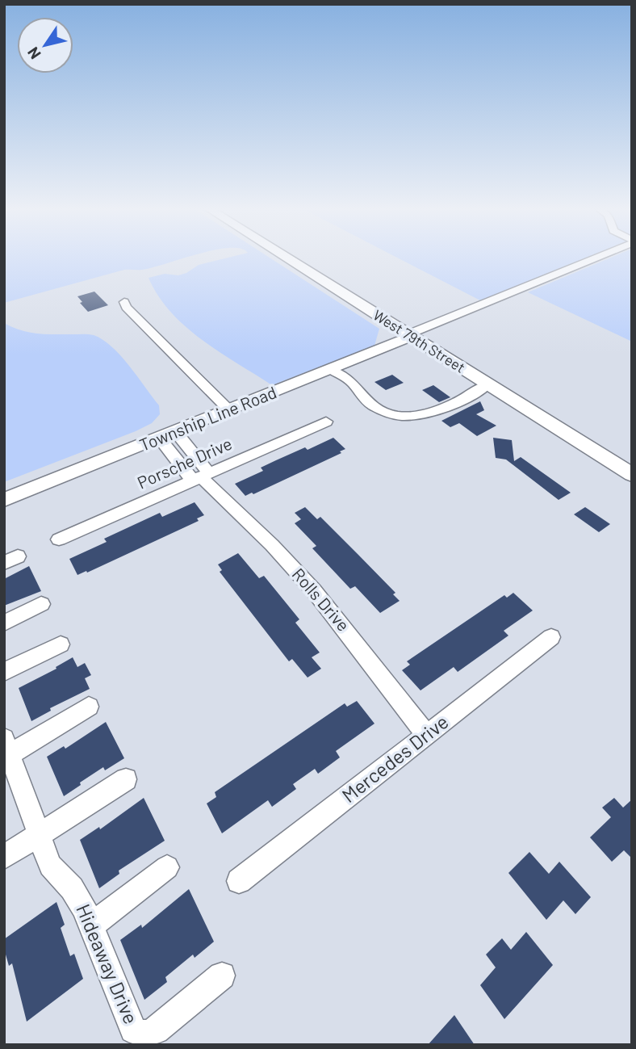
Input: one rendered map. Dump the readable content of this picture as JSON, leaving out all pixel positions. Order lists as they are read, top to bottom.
{
  "streets": {
    "main road": ["West 79th Street", "Township Line Road"],
    "street": [
      "Porsche Drive",
      "Rolls Drive",
      "Mercedes Drive",
      "Hideaway Drive"
    ]
  },
  "crossings": [
    ["West 79th Street", "Township Line Road"],
    ["Township Line Road", "Rolls Drive"],
    ["Porsche Drive", "Rolls Drive"],
    ["Rolls Drive", "Mercedes Drive"]
  ],
  "north": "bottom left"
}
